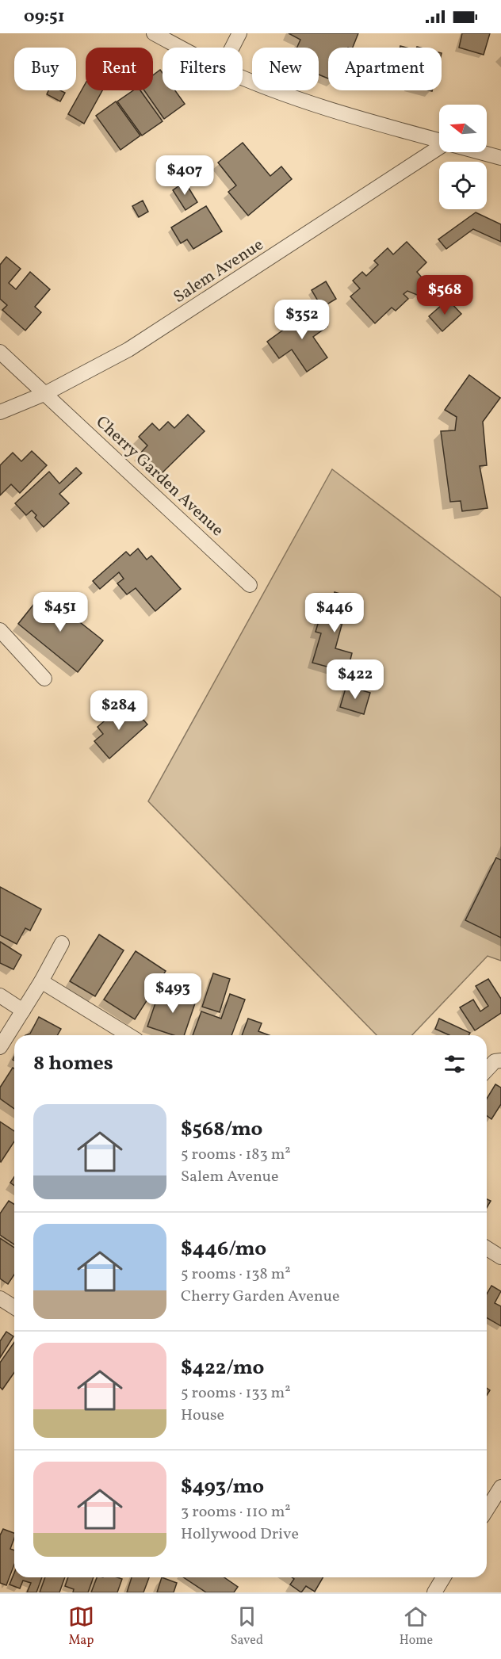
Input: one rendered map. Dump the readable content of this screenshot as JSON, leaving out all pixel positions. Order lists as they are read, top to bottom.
{
  "streets": {
    "street": ["Salem Avenue", "Cherry Garden Avenue"]
  },
  "crossings": [
    ["Salem Avenue", "Cherry Garden Avenue"]
  ],
  "north": "left",
  "page": {
    "status": "09:51",
    "chip": [
      "Buy",
      "Rent",
      "Filters",
      "New",
      "Apartment"
    ],
    "price": [
      "$407",
      "$568",
      "$352",
      "$451",
      "$446",
      "$422",
      "$284",
      "$493"
    ],
    "heading": "8 homes",
    "list": [
      {
        "name": "$568/mo",
        "note": "5 rooms · 183 m² · Salem Avenue"
      },
      {
        "name": "$446/mo",
        "note": "5 rooms · 138 m² · Cherry Garden Avenue"
      },
      {
        "name": "$422/mo",
        "note": "5 rooms · 133 m² · House"
      },
      {
        "name": "$493/mo",
        "note": "3 rooms · 110 m² · Hollywood Drive"
      }
    ],
    "tabs": ["Map", "Saved", "Home"]
  }
}
